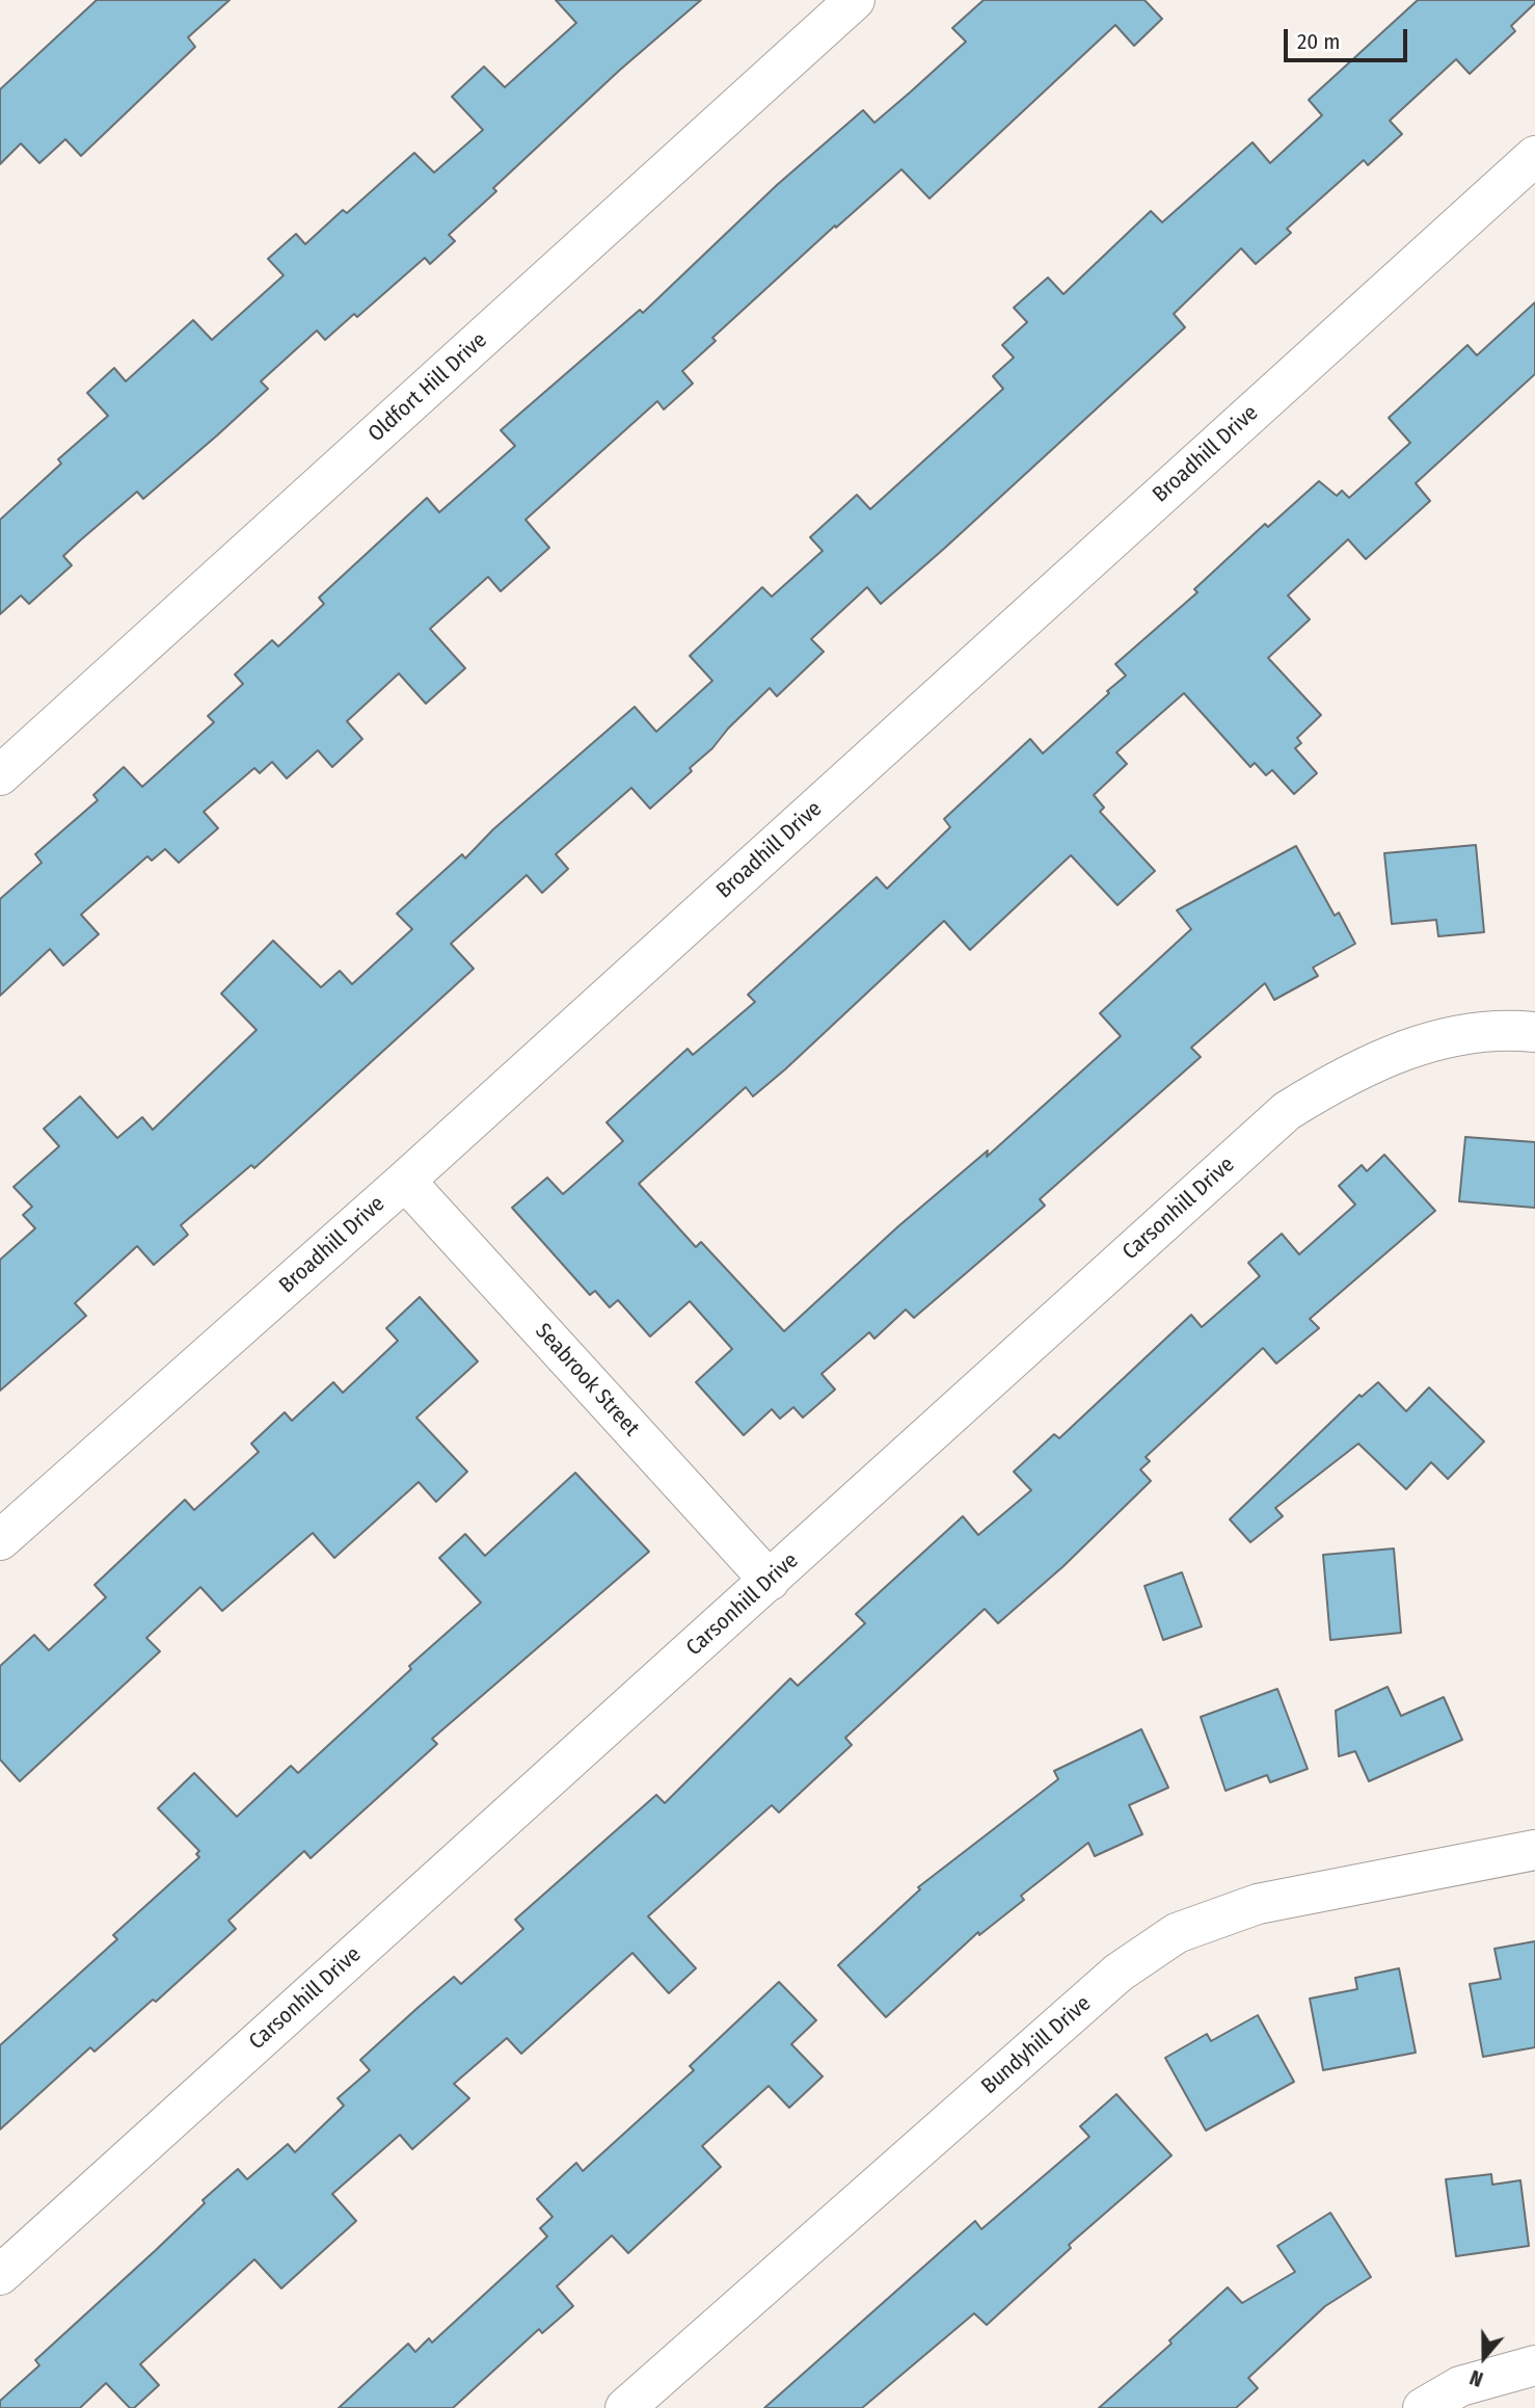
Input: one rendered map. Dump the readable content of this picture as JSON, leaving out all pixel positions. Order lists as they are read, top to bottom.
{
  "streets": {
    "street": [
      "Oldfort Hill Drive",
      "Broadhill Drive",
      "Carsonhill Drive",
      "Seabrook Street",
      "Bundyhill Drive"
    ]
  },
  "crossings": [
    ["Broadhill Drive", "Seabrook Street"],
    ["Carsonhill Drive", "Seabrook Street"]
  ],
  "scale_bar": "20 m",
  "north": "bottom"
}
